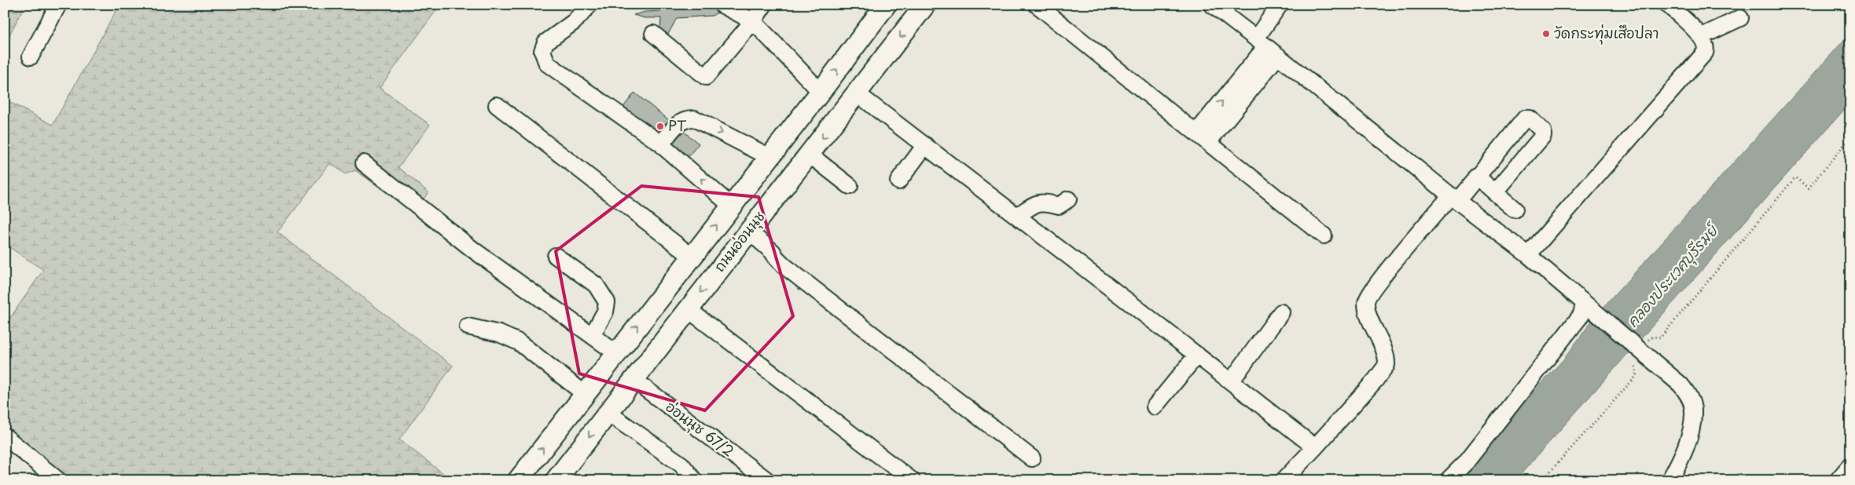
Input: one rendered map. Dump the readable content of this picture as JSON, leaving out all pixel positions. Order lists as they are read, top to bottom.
{
  "streets": {
    "main road": ["ถนนอ่อนนุช"],
    "street": ["อ่อนนุช 67/2"]
  },
  "crossings": [
    ["ถนนอ่อนนุช", "อ่อนนุช 67/2"]
  ],
  "water": ["คลองประเวศบุรีรมย์"],
  "places": ["วัดกระทุ่มเสือปลา", "PT"]
}
